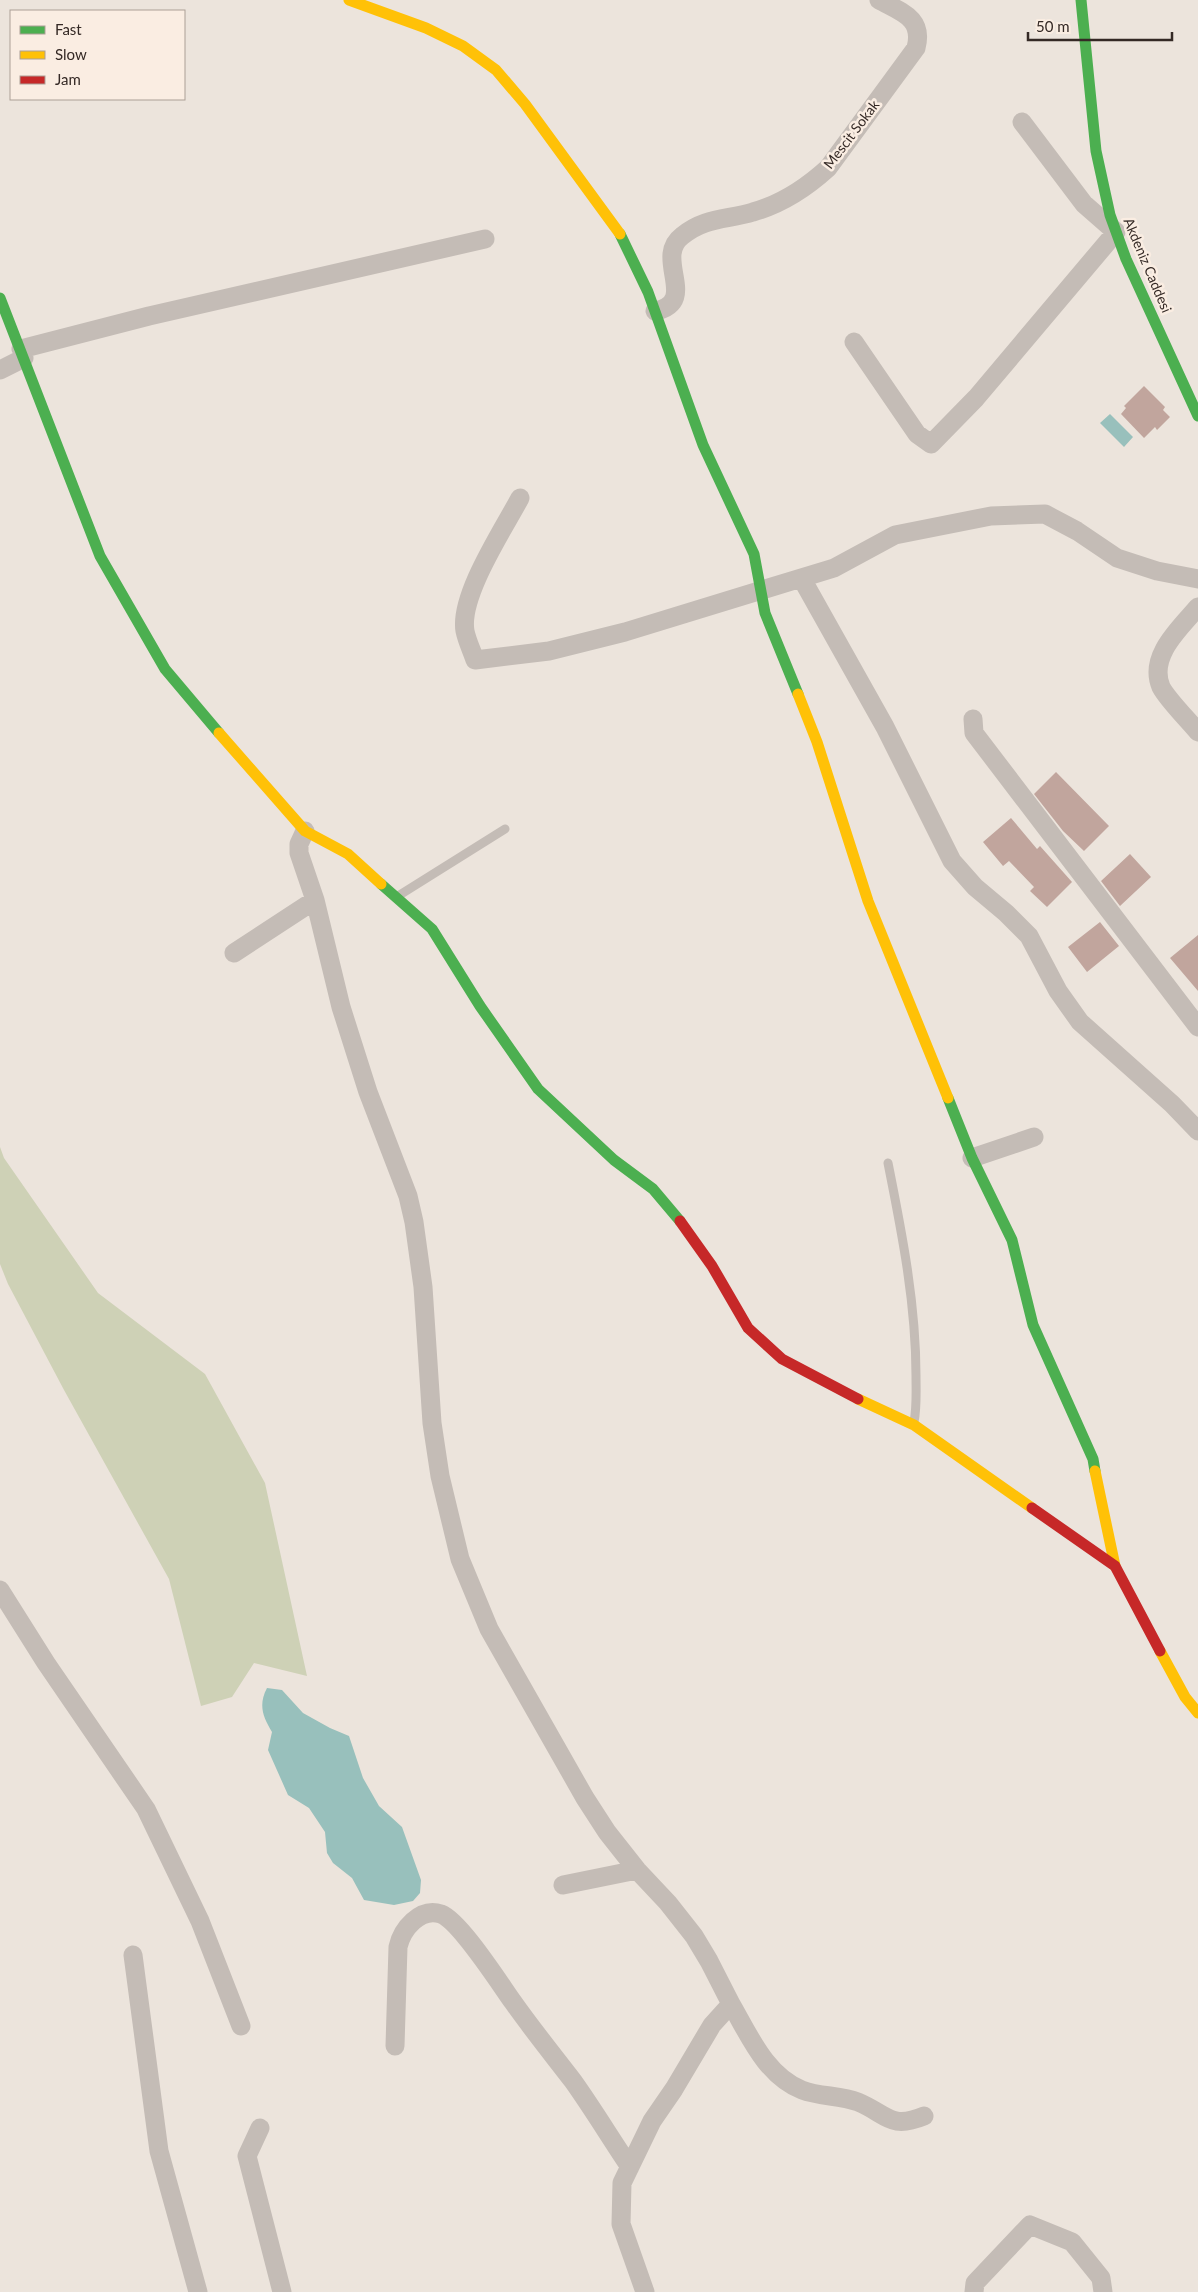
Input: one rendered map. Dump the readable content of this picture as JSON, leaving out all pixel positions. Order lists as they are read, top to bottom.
{
  "streets": {
    "street": ["Mescit Sokak", "Akdeniz Caddesi"]
  },
  "legend": ["Fast", "Slow", "Jam"],
  "scale_bar": "50 m"
}
